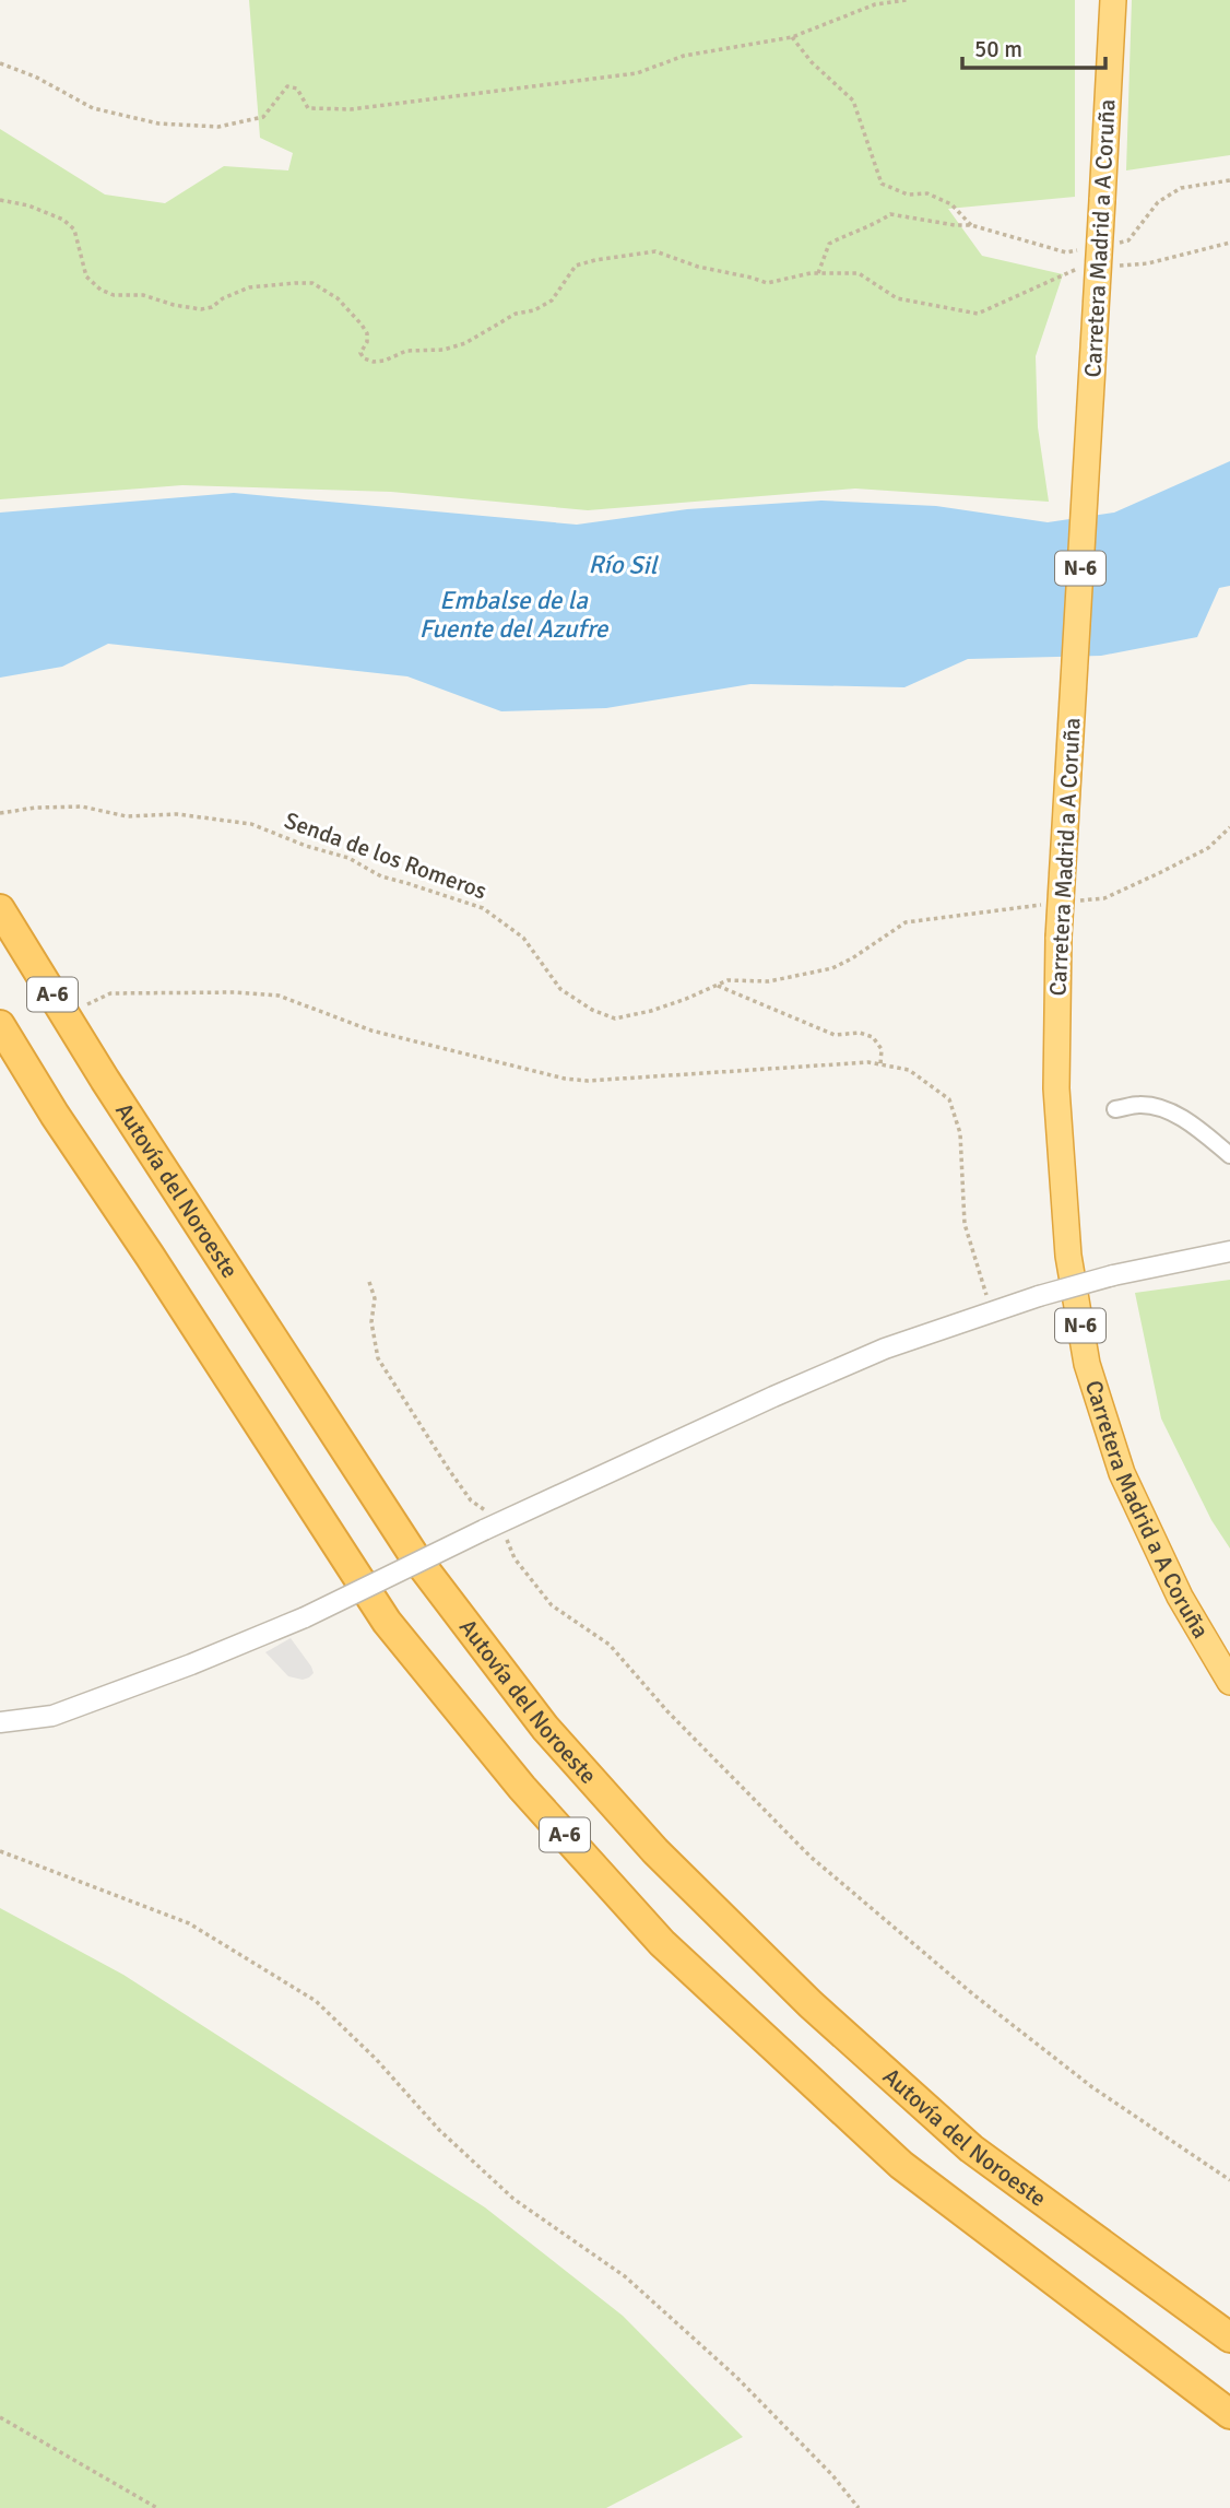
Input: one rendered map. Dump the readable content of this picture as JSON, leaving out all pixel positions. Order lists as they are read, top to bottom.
{
  "streets": {
    "highway": [
      "Carretera Madrid a A Coruña",
      "N-6",
      "A-6",
      "Autovía del Noroeste"
    ],
    "path": ["Senda de los Romeros"]
  },
  "water": ["Río Sil", "Embalse de la Fuente del Azufre"],
  "scale_bar": "50 m"
}
